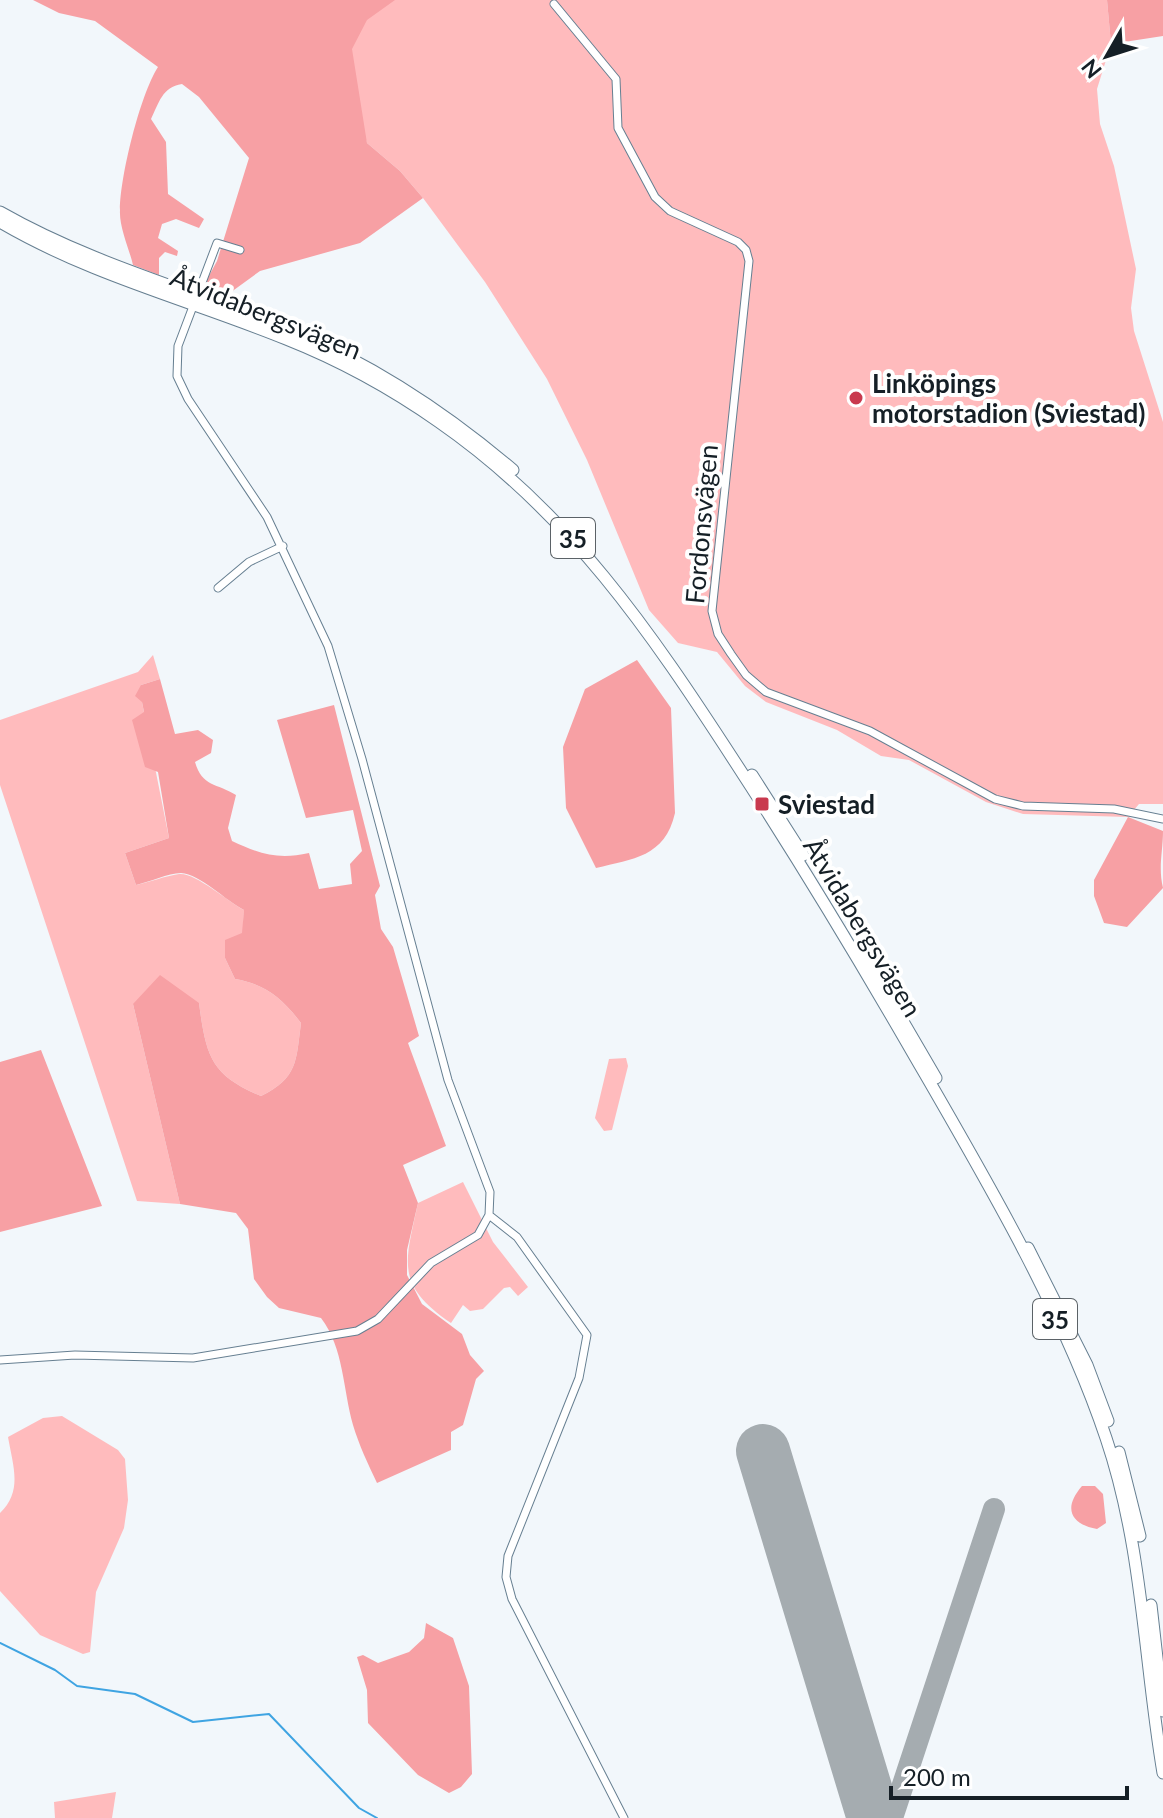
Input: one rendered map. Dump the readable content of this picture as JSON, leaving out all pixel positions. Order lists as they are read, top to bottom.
{
  "streets": {
    "main road": ["Åtvidabergsvägen", "35"],
    "street": ["Fordonsvägen"]
  },
  "places": {
    "other": ["Linköpings motorstadion (Sviestad)"],
    "transit": ["Sviestad"]
  },
  "scale_bar": "200 m",
  "north": "bottom left"
}
